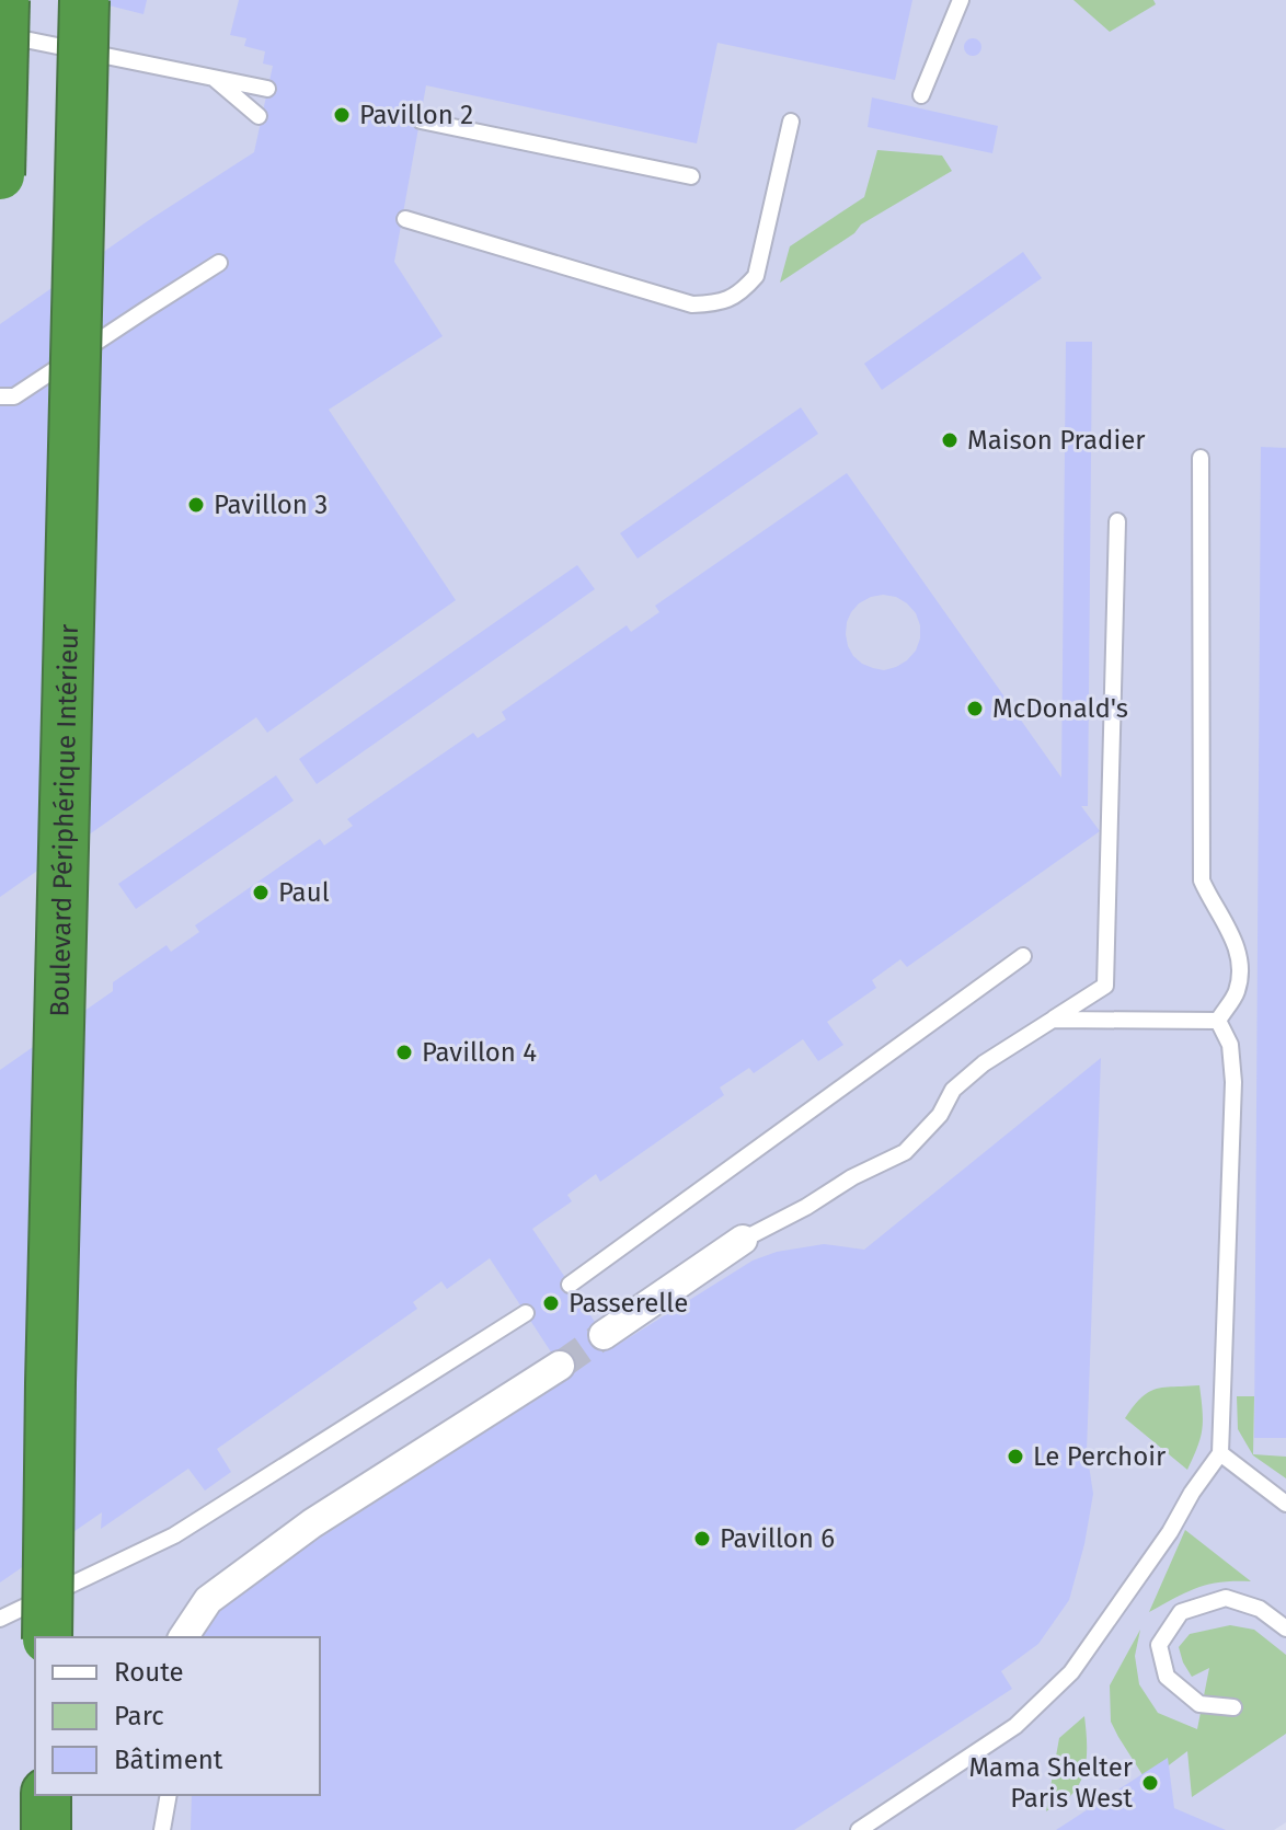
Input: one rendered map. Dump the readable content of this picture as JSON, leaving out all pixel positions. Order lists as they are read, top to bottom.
{
  "streets": {
    "highway": ["Boulevard Périphérique Intérieur"]
  },
  "places": [
    "Pavillon 2",
    "Maison Pradier",
    "Pavillon 3",
    "McDonald's",
    "Paul",
    "Pavillon 4",
    "Passerelle",
    "Le Perchoir",
    "Pavillon 6",
    "Mama Shelter Paris West"
  ],
  "legend": ["Route", "Parc", "Bâtiment"]
}
